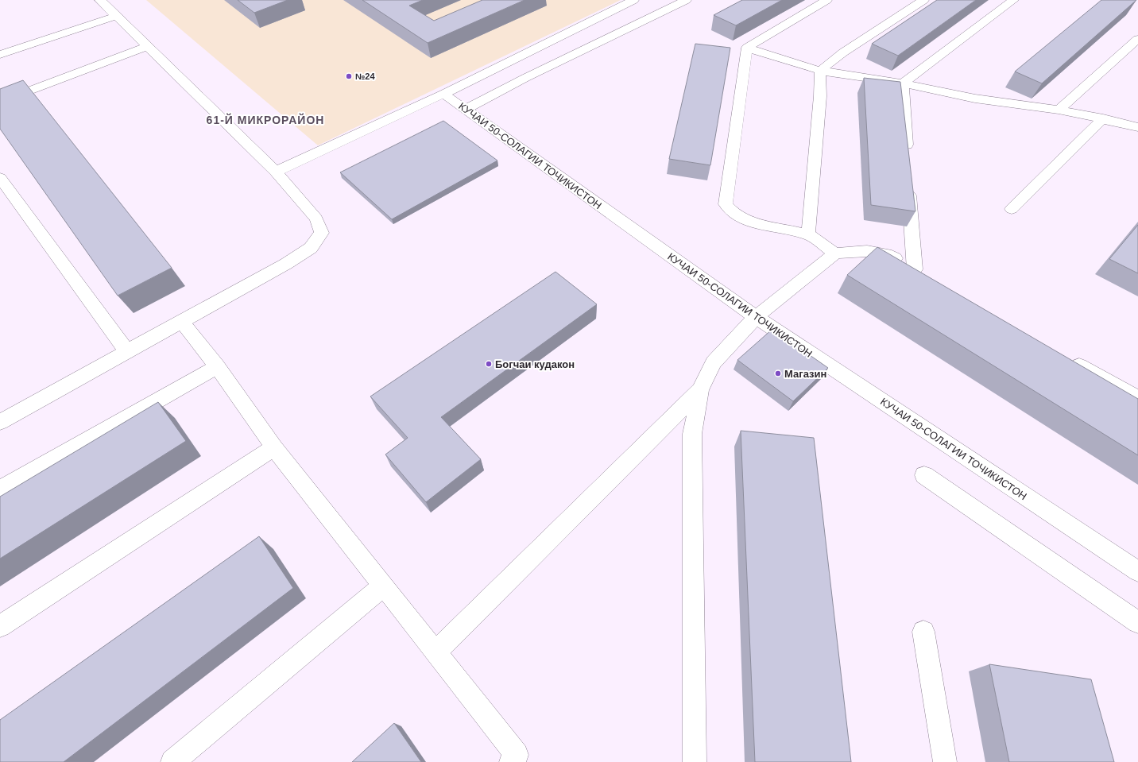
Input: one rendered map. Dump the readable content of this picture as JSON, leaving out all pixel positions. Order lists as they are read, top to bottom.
{
  "streets": {
    "street": ["КУЧАИ 50-СОЛАГИИ ТОЧИКИСТОН"]
  },
  "districts": ["61-Й МИКРОРАЙОН"],
  "places": ["№24", "Богчаи кудакон", "Магазин"]
}
